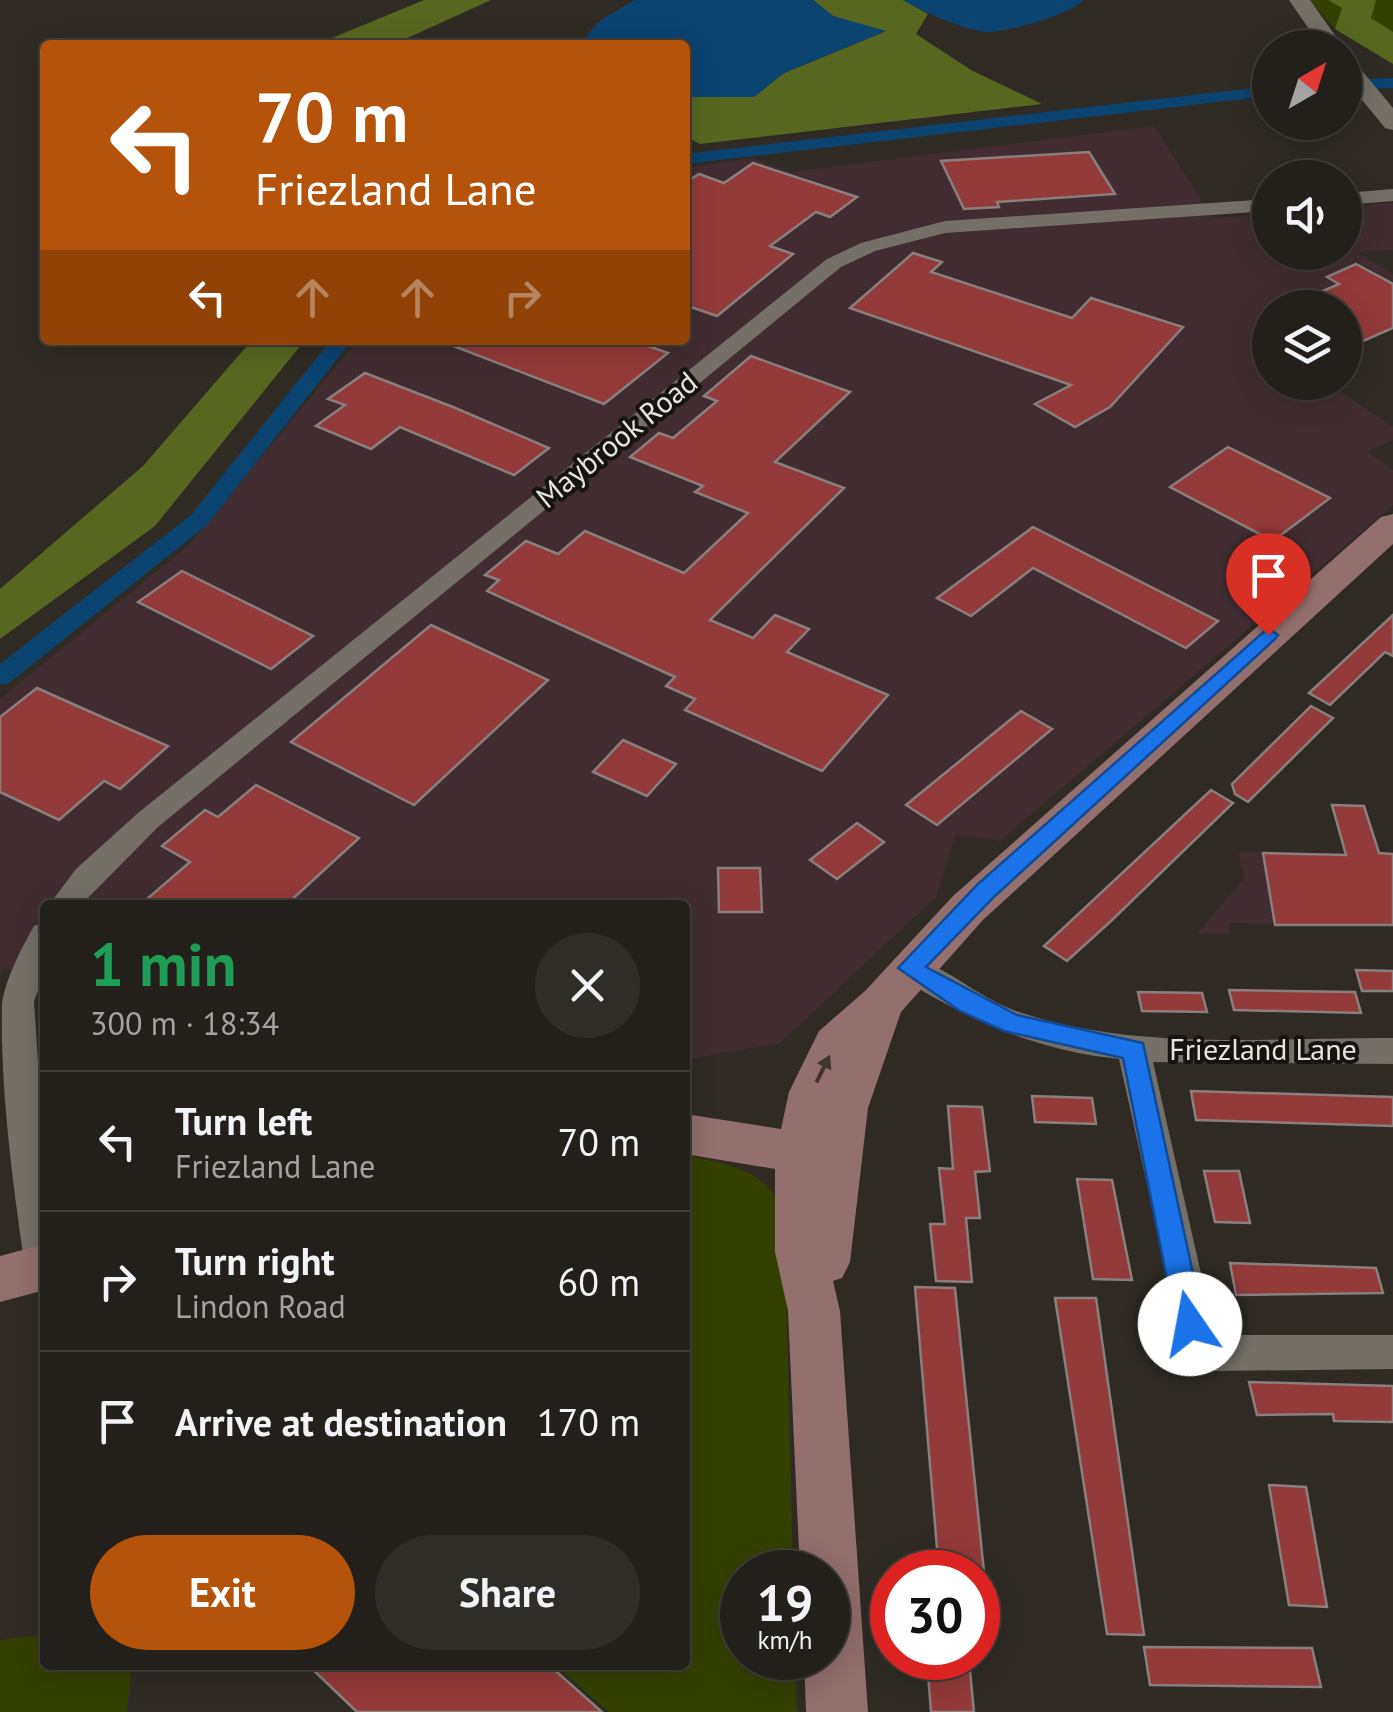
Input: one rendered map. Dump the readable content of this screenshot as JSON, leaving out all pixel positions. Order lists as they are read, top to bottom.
{
  "streets": {
    "street": ["Maybrook Road", "Friezland Lane"]
  },
  "north": "top right",
  "page": {
    "turn": ["70 m", "Friezland Lane"],
    "heading": ["1 min", "300 m · 18:34"],
    "list": [
      {
        "name": "Turn left",
        "note": "Friezland Lane",
        "value": "70 m"
      },
      {
        "name": "Turn right",
        "note": "Lindon Road",
        "value": "60 m"
      },
      {
        "name": "Arrive at destination",
        "value": "170 m"
      }
    ],
    "buttons": ["Exit", "Share"],
    "speed": "19 km/h",
    "limit": "30"
  }
}
